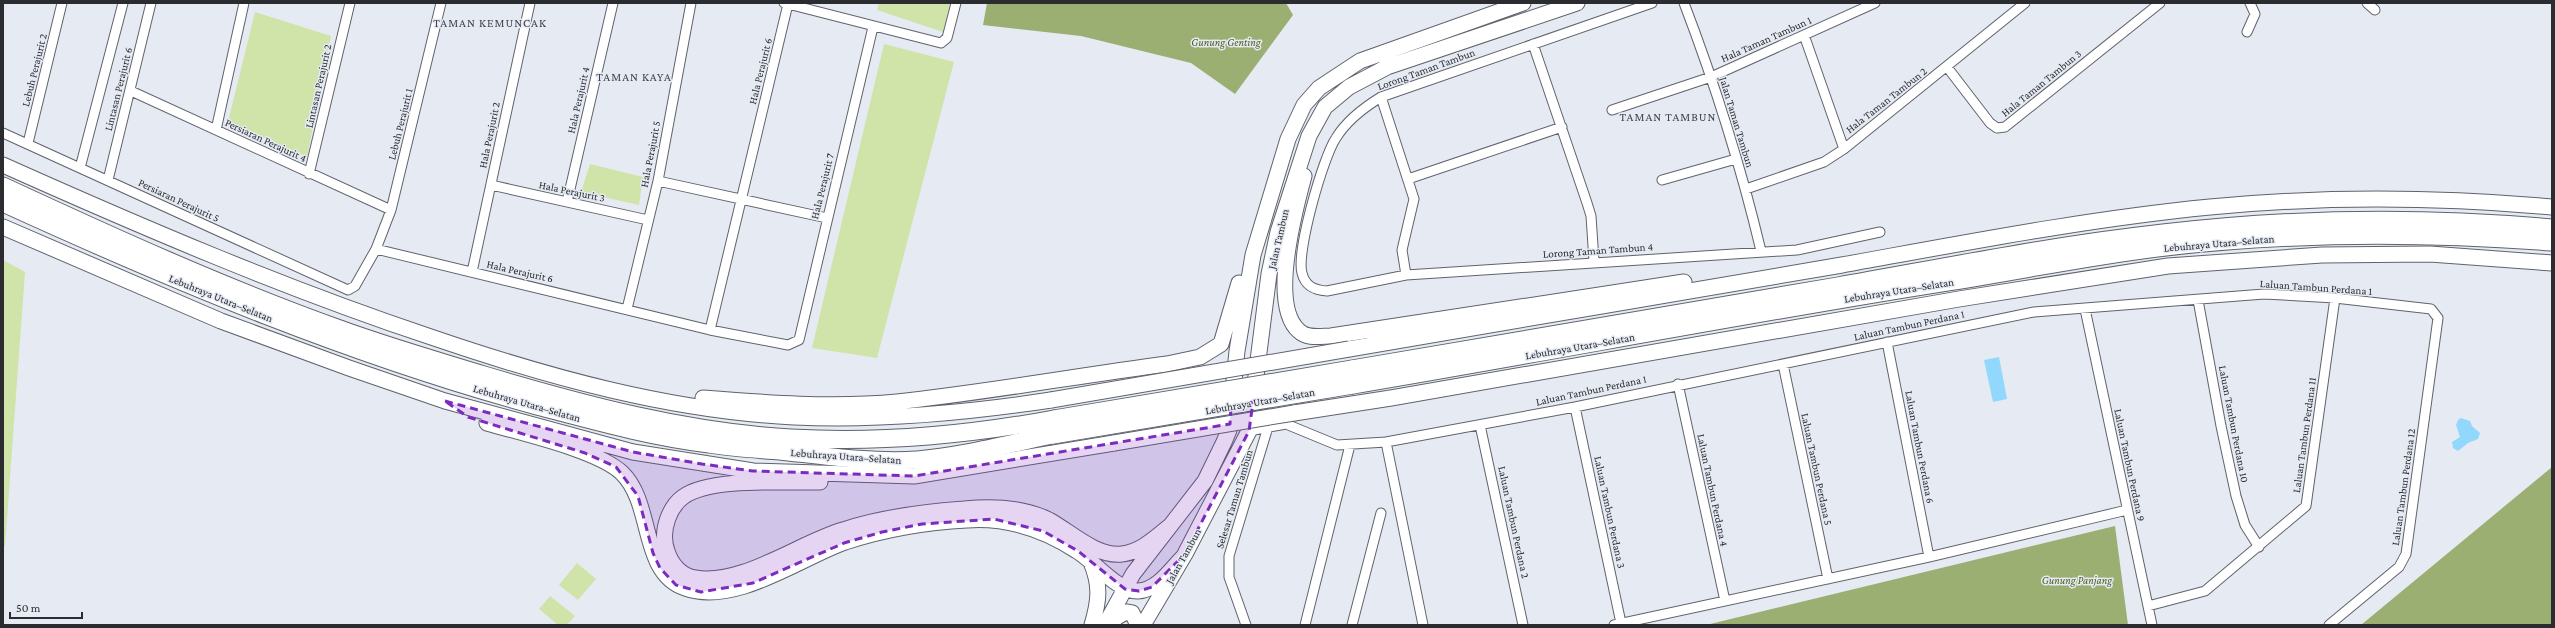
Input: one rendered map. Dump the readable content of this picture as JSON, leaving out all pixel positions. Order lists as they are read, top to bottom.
{
  "streets": {
    "highway": ["Lebuhraya Utara–Selatan"],
    "main road": ["Jalan Tambun"],
    "street": [
      "Hala Taman Tambun 1",
      "Lorong Taman Tambun",
      "Lebuh Perajurit 2",
      "Hala Perajurit 6",
      "Hala Taman Tambun 3",
      "Lintasan Perajurit 2",
      "Lintasan Perajurit 6",
      "Hala Perajurit 4",
      "Hala Taman Tambun 2",
      "Jalan Taman Tambun",
      "Lebuh Perajurit 1",
      "Hala Perajurit 2",
      "Persiaran Perajurit 4",
      "Hala Perajurit 5",
      "Hala Perajurit 7",
      "Hala Perajurit 3",
      "Persiaran Perajurit 5",
      "Lorong Taman Tambun 4",
      "Laluan Tambun Perdana 1",
      "Laluan Tambun Perdana 10",
      "Laluan Tambun Perdana 11",
      "Laluan Tambun Perdana 6",
      "Laluan Tambun Perdana 9",
      "Laluan Tambun Perdana 5",
      "Laluan Tambun Perdana 12",
      "Laluan Tambun Perdana 4",
      "Selesar Taman Tambun",
      "Laluan Tambun Perdana 3",
      "Laluan Tambun Perdana 2"
    ]
  },
  "crossings": [
    ["Hala Taman Tambun 1", "Jalan Taman Tambun"],
    ["Lorong Taman Tambun", "Lorong Taman Tambun 4"],
    ["Lebuh Perajurit 2", "Persiaran Perajurit 5"],
    ["Hala Perajurit 6", "Lebuh Perajurit 1"],
    ["Hala Perajurit 6", "Hala Perajurit 2"],
    ["Hala Perajurit 6", "Hala Perajurit 5"],
    ["Hala Perajurit 6", "Hala Perajurit 7"],
    ["Hala Perajurit 6", "Persiaran Perajurit 5"],
    ["Hala Taman Tambun 3", "Hala Taman Tambun 2"],
    ["Lintasan Perajurit 2", "Persiaran Perajurit 4"],
    ["Lintasan Perajurit 6", "Persiaran Perajurit 4"],
    ["Lintasan Perajurit 6", "Persiaran Perajurit 5"],
    ["Hala Perajurit 4", "Hala Perajurit 3"],
    ["Hala Taman Tambun 2", "Jalan Taman Tambun"],
    ["Jalan Taman Tambun", "Lorong Taman Tambun 4"],
    ["Lebuh Perajurit 1", "Persiaran Perajurit 4"],
    ["Lebuh Perajurit 1", "Persiaran Perajurit 5"],
    ["Hala Perajurit 2", "Hala Perajurit 3"],
    ["Hala Perajurit 5", "Hala Perajurit 3"],
    ["Jalan Tambun", "Laluan Tambun Perdana 1"],
    ["Laluan Tambun Perdana 1", "Laluan Tambun Perdana 10"],
    ["Laluan Tambun Perdana 1", "Laluan Tambun Perdana 11"],
    ["Laluan Tambun Perdana 1", "Laluan Tambun Perdana 6"],
    ["Laluan Tambun Perdana 1", "Laluan Tambun Perdana 9"],
    ["Laluan Tambun Perdana 1", "Laluan Tambun Perdana 5"],
    ["Laluan Tambun Perdana 1", "Laluan Tambun Perdana 12"],
    ["Laluan Tambun Perdana 1", "Laluan Tambun Perdana 4"],
    ["Laluan Tambun Perdana 1", "Selesar Taman Tambun"],
    ["Laluan Tambun Perdana 1", "Laluan Tambun Perdana 3"],
    ["Laluan Tambun Perdana 1", "Laluan Tambun Perdana 2"],
    ["Laluan Tambun Perdana 10", "Laluan Tambun Perdana 11"],
    ["Laluan Tambun Perdana 11", "Laluan Tambun Perdana 9"]
  ],
  "districts": ["TAMAN KEMUNCAK", "TAMAN KAYA", "TAMAN TAMBUN"],
  "parks": ["Gunung Genting", "Gunung Panjang"],
  "scale_bar": "50 m"
}
